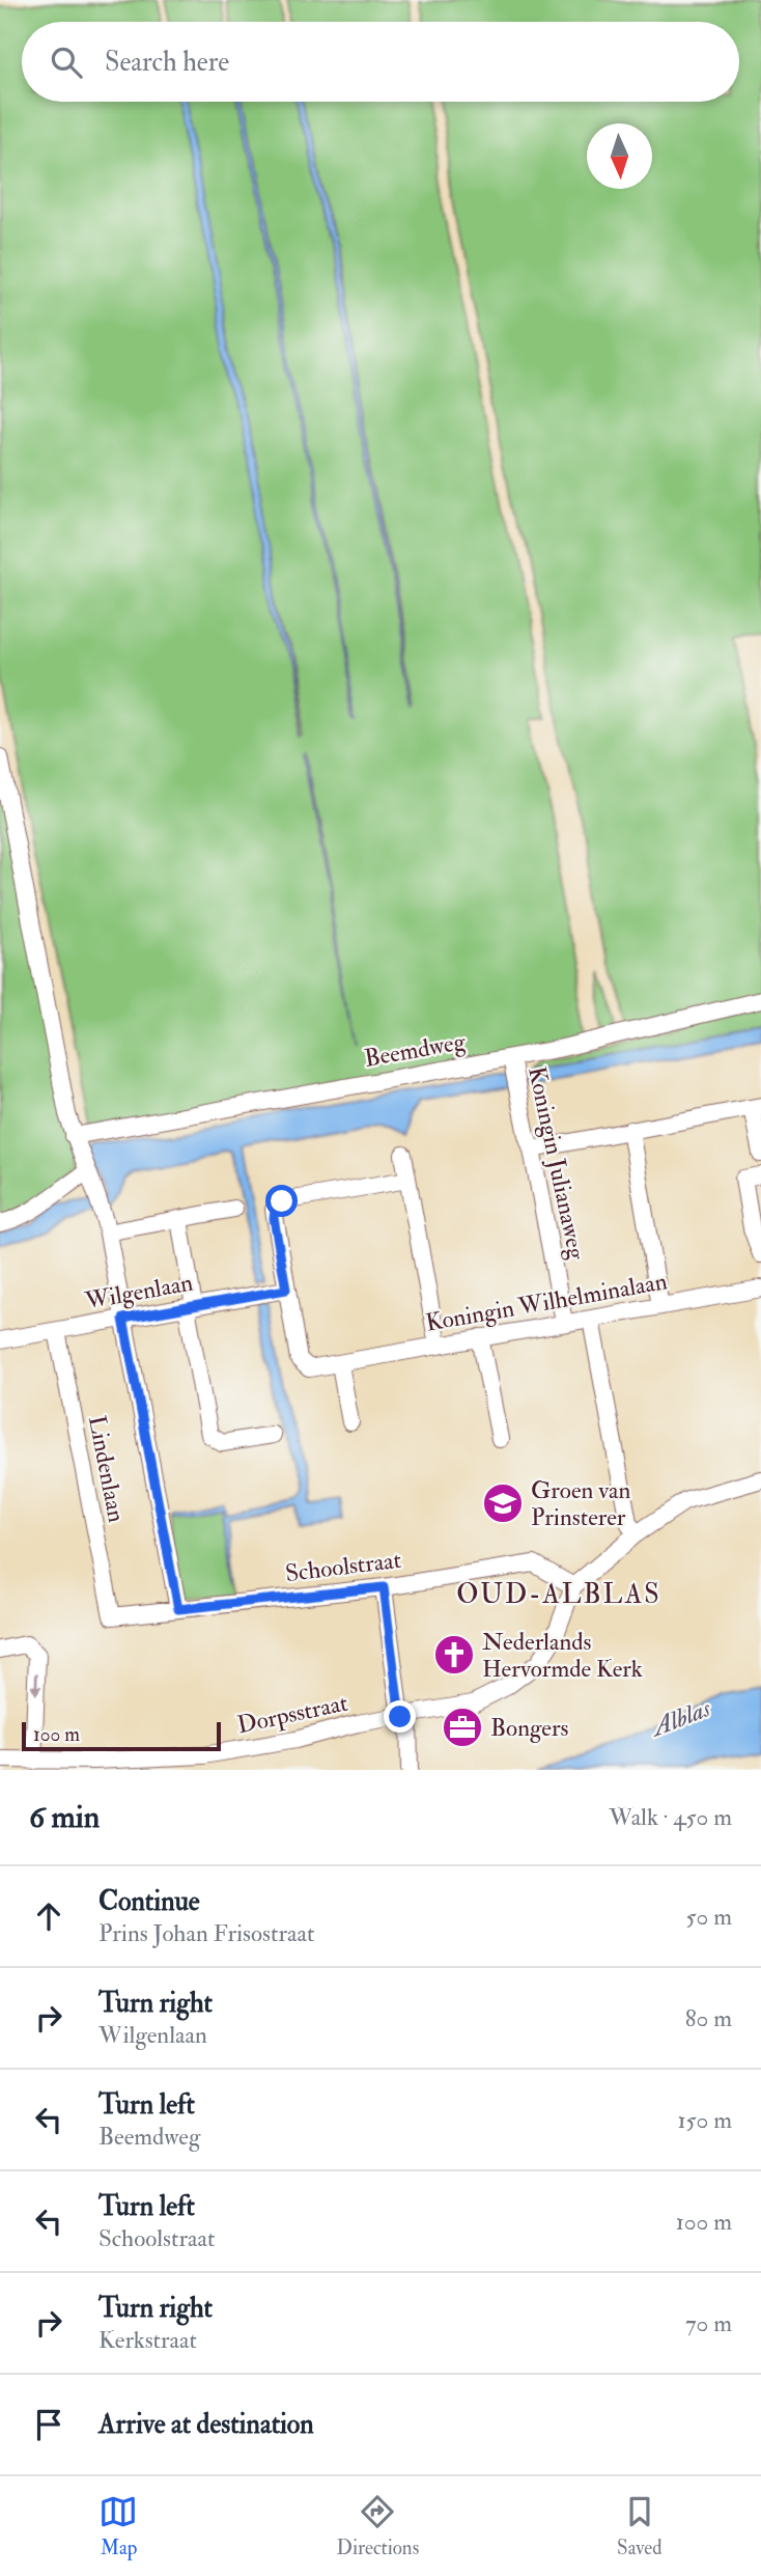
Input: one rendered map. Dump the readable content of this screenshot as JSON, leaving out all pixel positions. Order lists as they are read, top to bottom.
{
  "streets": {
    "street": [
      "Beemdweg",
      "Koningin Julianaweg",
      "Wilgenlaan",
      "Koningin Wilhelminalaan",
      "Lindenlaan",
      "Schoolstraat",
      "Dorpsstraat"
    ]
  },
  "crossings": [
    ["Beemdweg", "Koningin Julianaweg"],
    ["Koningin Julianaweg", "Koningin Wilhelminalaan"],
    ["Wilgenlaan", "Koningin Wilhelminalaan"],
    ["Wilgenlaan", "Lindenlaan"],
    ["Lindenlaan", "Schoolstraat"],
    ["Schoolstraat", "Dorpsstraat"]
  ],
  "districts": ["OUD-ALBLAS"],
  "water": ["Alblas"],
  "places": {
    "school or university": ["Groen van Prinsterer"],
    "church": ["Nederlands Hervormde Kerk"],
    "office": ["Bongers"]
  },
  "scale_bar": "100 m",
  "north": "bottom",
  "page": {
    "search": "Search here",
    "scale": "100 m",
    "heading": ["6 min", "Walk · 450 m"],
    "list": [
      ["Continue", "Prins Johan Frisostraat", "50 m"],
      ["Turn right", "Wilgenlaan", "80 m"],
      ["Turn left", "Beemdweg", "150 m"],
      ["Turn left", "Schoolstraat", "100 m"],
      ["Turn right", "Kerkstraat", "70 m"],
      "Arrive at destination"
    ],
    "nav": ["Map", "Directions", "Saved"]
  }
}
